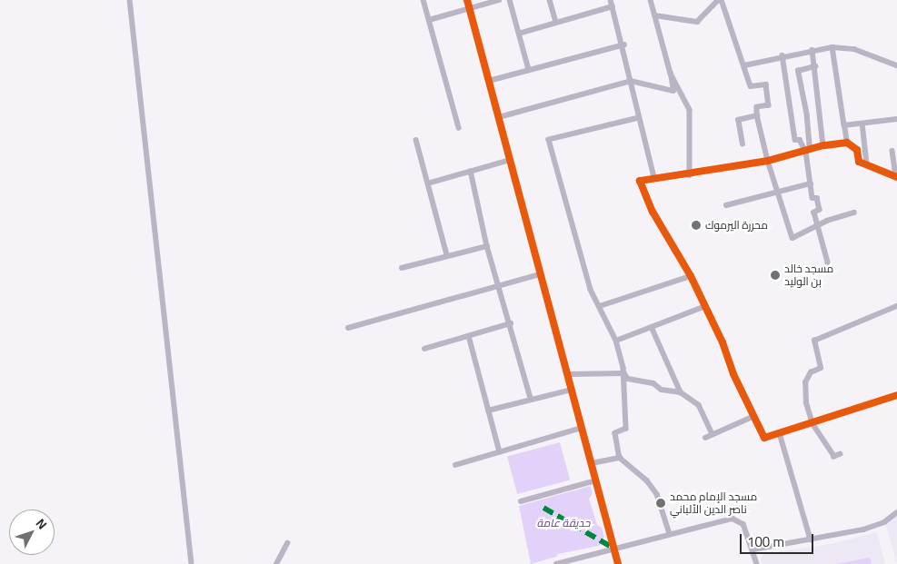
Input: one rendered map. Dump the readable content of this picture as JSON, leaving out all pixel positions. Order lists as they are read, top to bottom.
{
  "parks": ["حديقة عامة"],
  "places": ["محررة اليرموك", "مسجد خالد بن الوليد", "مسجد الإمام محمد ناصر الدين الألباني"],
  "scale_bar": "100 m",
  "north": "top right"
}
